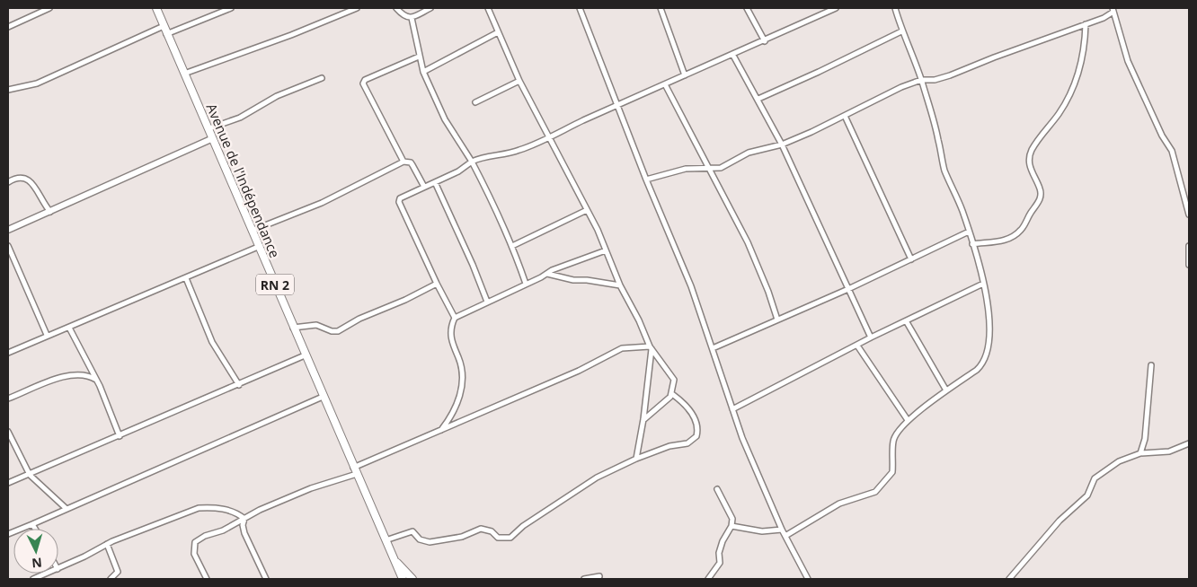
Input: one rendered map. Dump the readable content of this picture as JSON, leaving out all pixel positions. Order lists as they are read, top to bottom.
{
  "streets": {
    "main road": ["Avenue de l'Indépendance", "RN 2"]
  },
  "crossings": [
    ["Avenue de l'Indépendance", "RN 2"]
  ],
  "north": "bottom"
}
